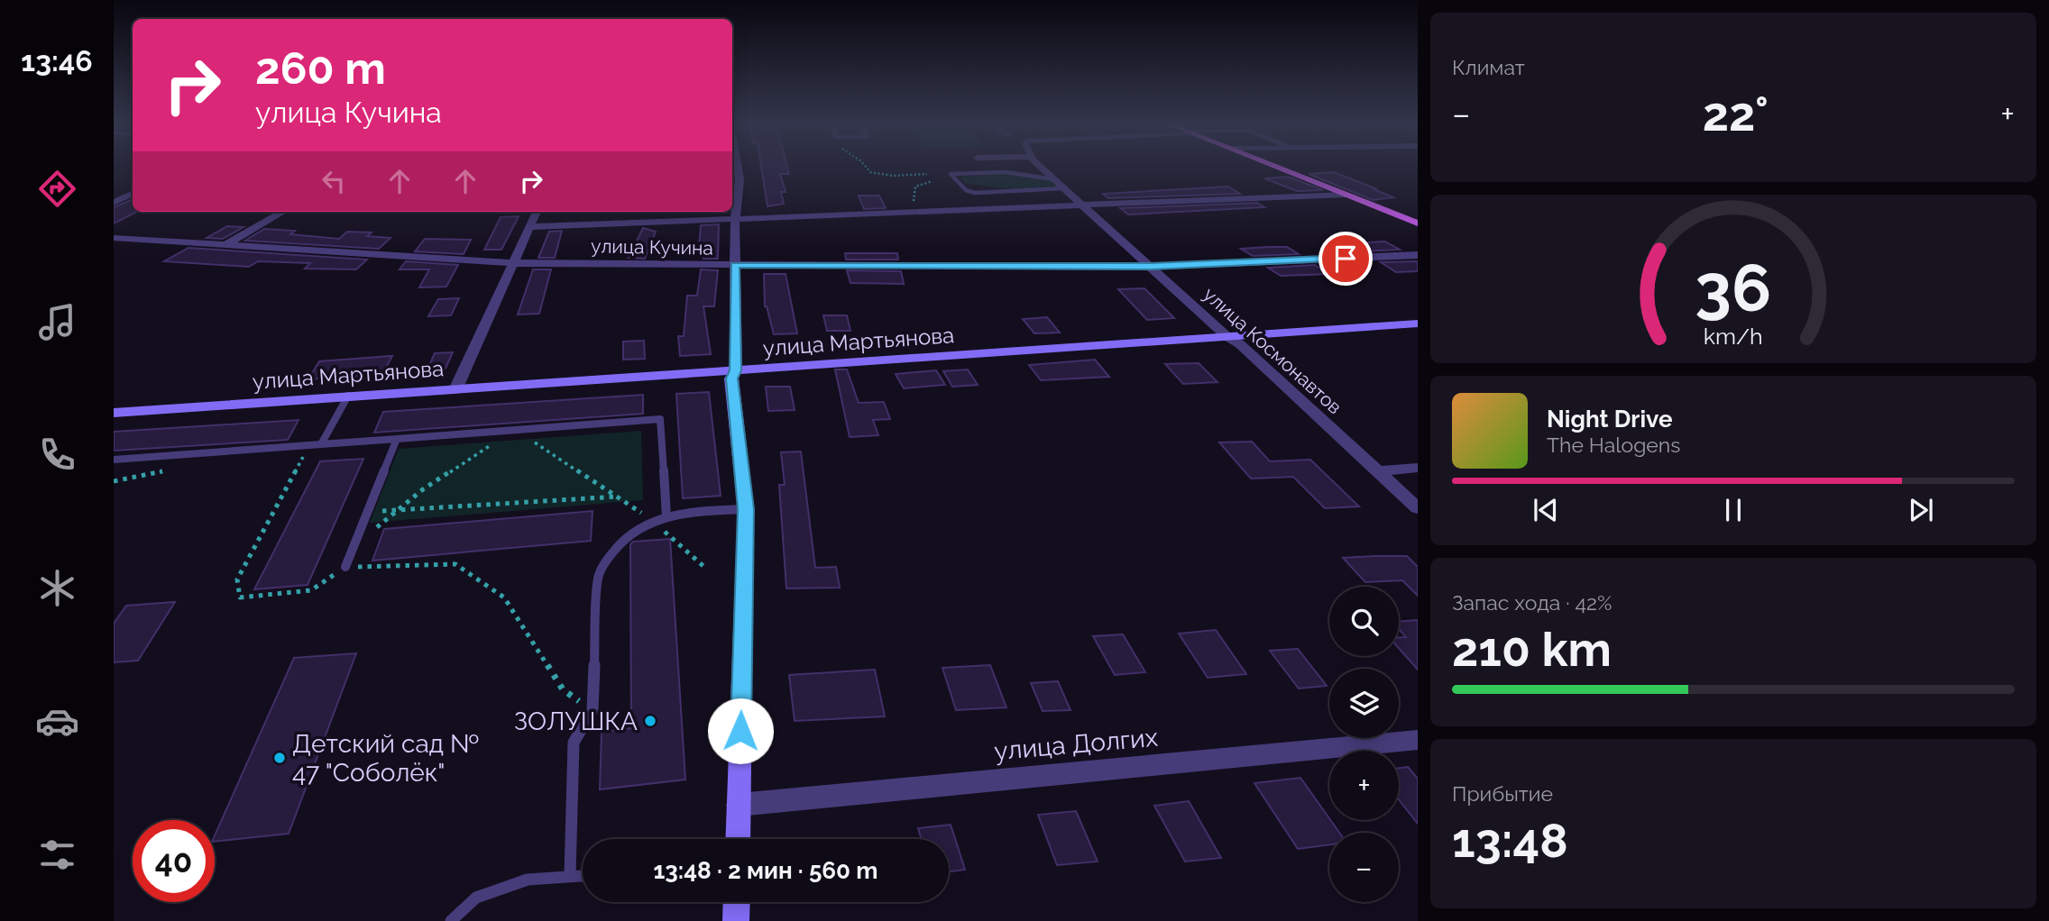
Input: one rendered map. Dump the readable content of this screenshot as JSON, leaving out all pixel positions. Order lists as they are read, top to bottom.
{
  "streets": {
    "main road": ["улица Мартьянова"],
    "street": ["улица Кучина", "улица Космонавтов", "улица Долгих"]
  },
  "crossings": [
    ["улица Кучина", "улица Космонавтов"],
    ["улица Мартьянова", "улица Космонавтов"]
  ],
  "places": ["ЗОЛУШКА", "Детский сад № 47 \"Соболёк\""],
  "page": {
    "tabs": "13:46",
    "tile": [
      "Климат",
      ["Запас хода · 42%", "210 km"],
      ["Прибытие", "13:48"]
    ],
    "turn": ["260 m", "улица Кучина"],
    "heat": ["−", "22°", "+"],
    "song": ["Night Drive", "The Halogens"],
    "map_buttons": ["+", "−"],
    "limit": "40",
    "trip": "13:48 · 2 мин · 560 m",
    "gauge": ["36", "km/h"]
  }
}
